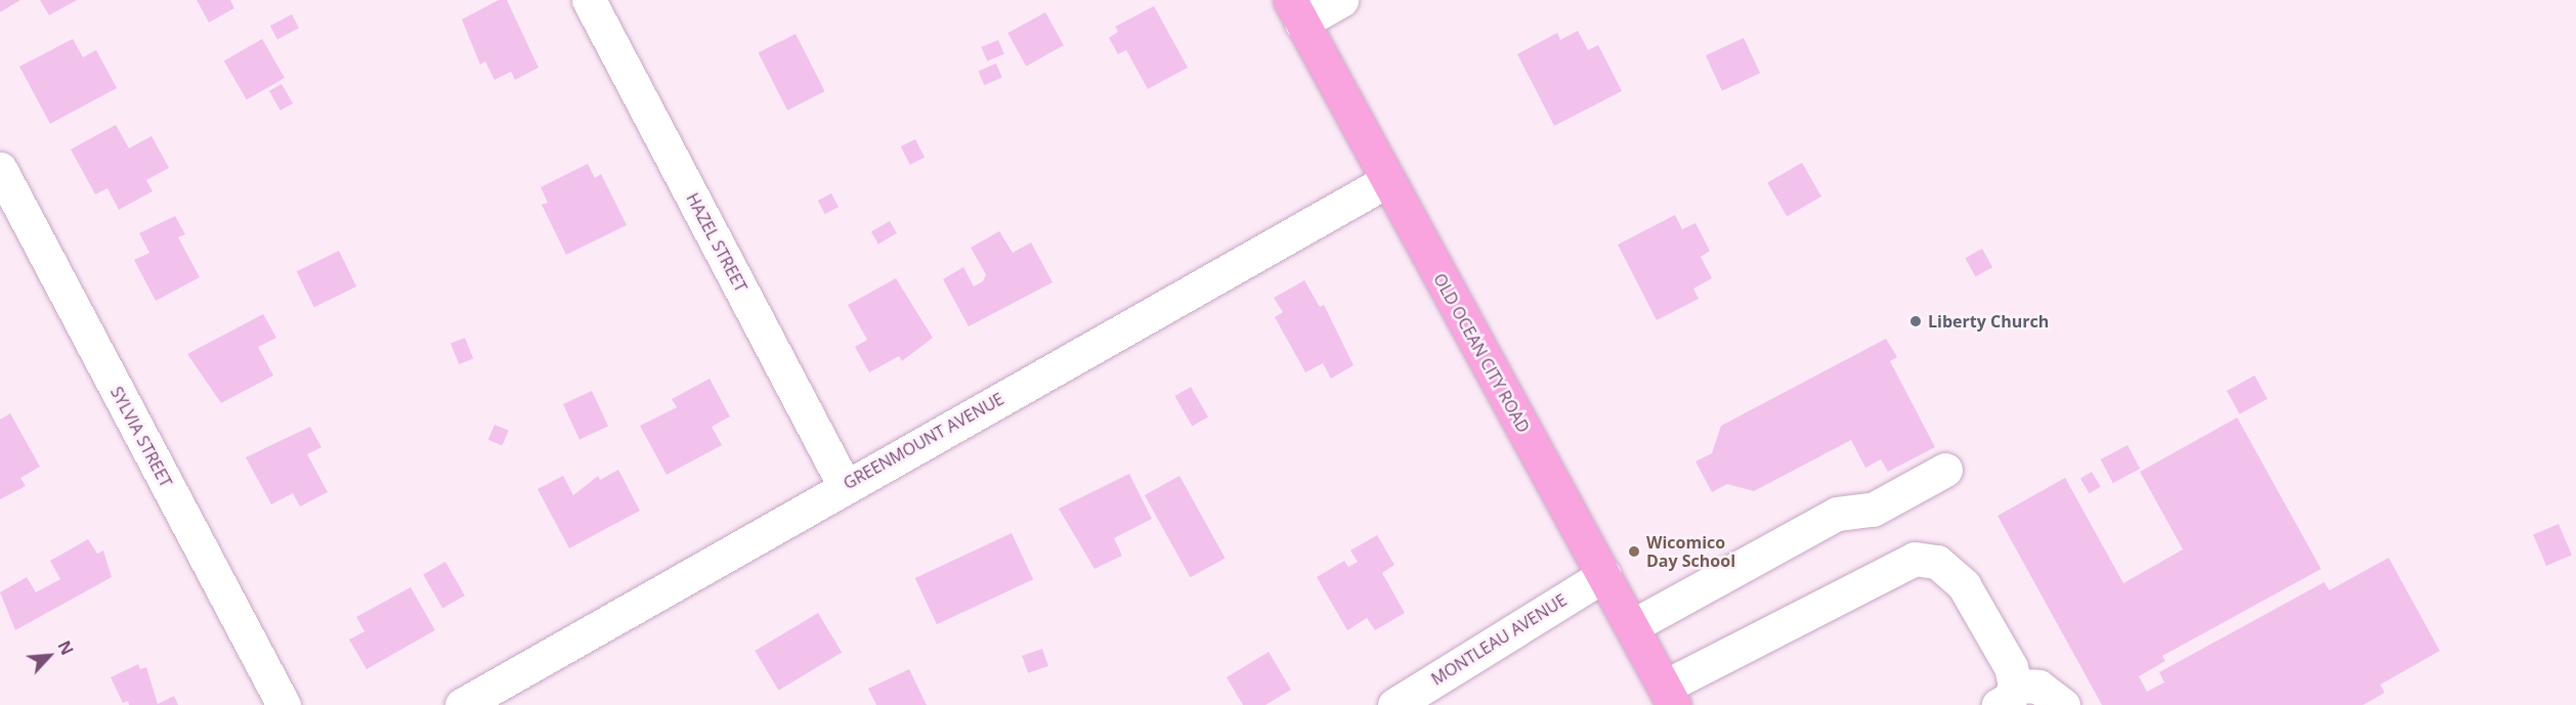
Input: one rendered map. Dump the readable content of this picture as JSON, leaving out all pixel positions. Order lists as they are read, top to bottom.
{
  "streets": {
    "main road": ["OLD OCEAN CITY ROAD"],
    "street": [
      "HAZEL STREET",
      "SYLVIA STREET",
      "GREENMOUNT AVENUE",
      "MONTLEAU AVENUE"
    ]
  },
  "crossings": [
    ["HAZEL STREET", "GREENMOUNT AVENUE"],
    ["OLD OCEAN CITY ROAD", "GREENMOUNT AVENUE"],
    ["OLD OCEAN CITY ROAD", "MONTLEAU AVENUE"]
  ],
  "places": ["Liberty Church", "Wicomico Day School"],
  "north": "top right"
}
